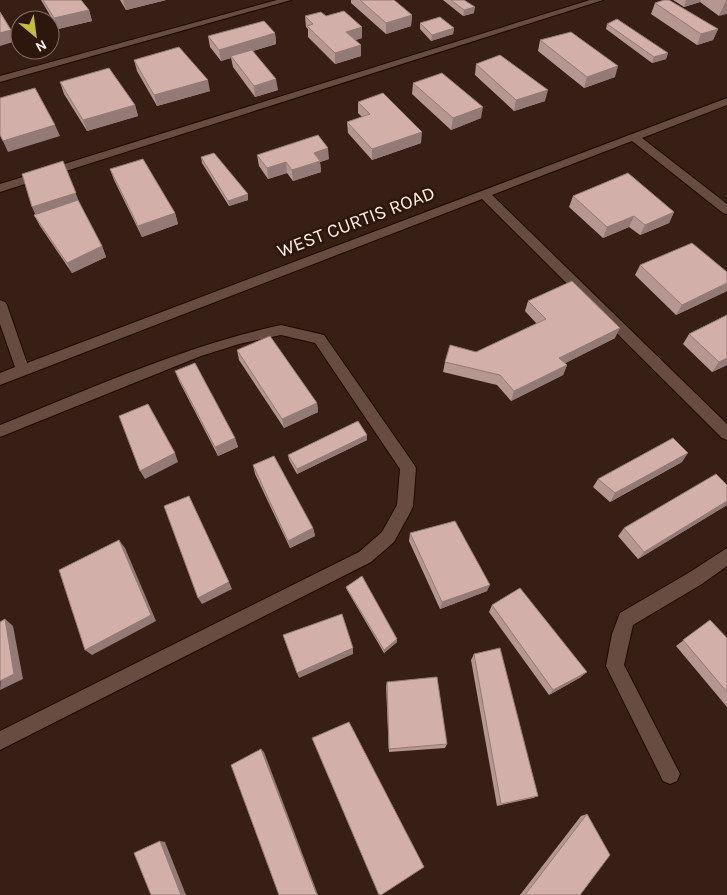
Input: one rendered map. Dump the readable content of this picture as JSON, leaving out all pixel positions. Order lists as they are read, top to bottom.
{
  "streets": {
    "street": ["WEST CURTIS ROAD"]
  },
  "north": "bottom right"
}
